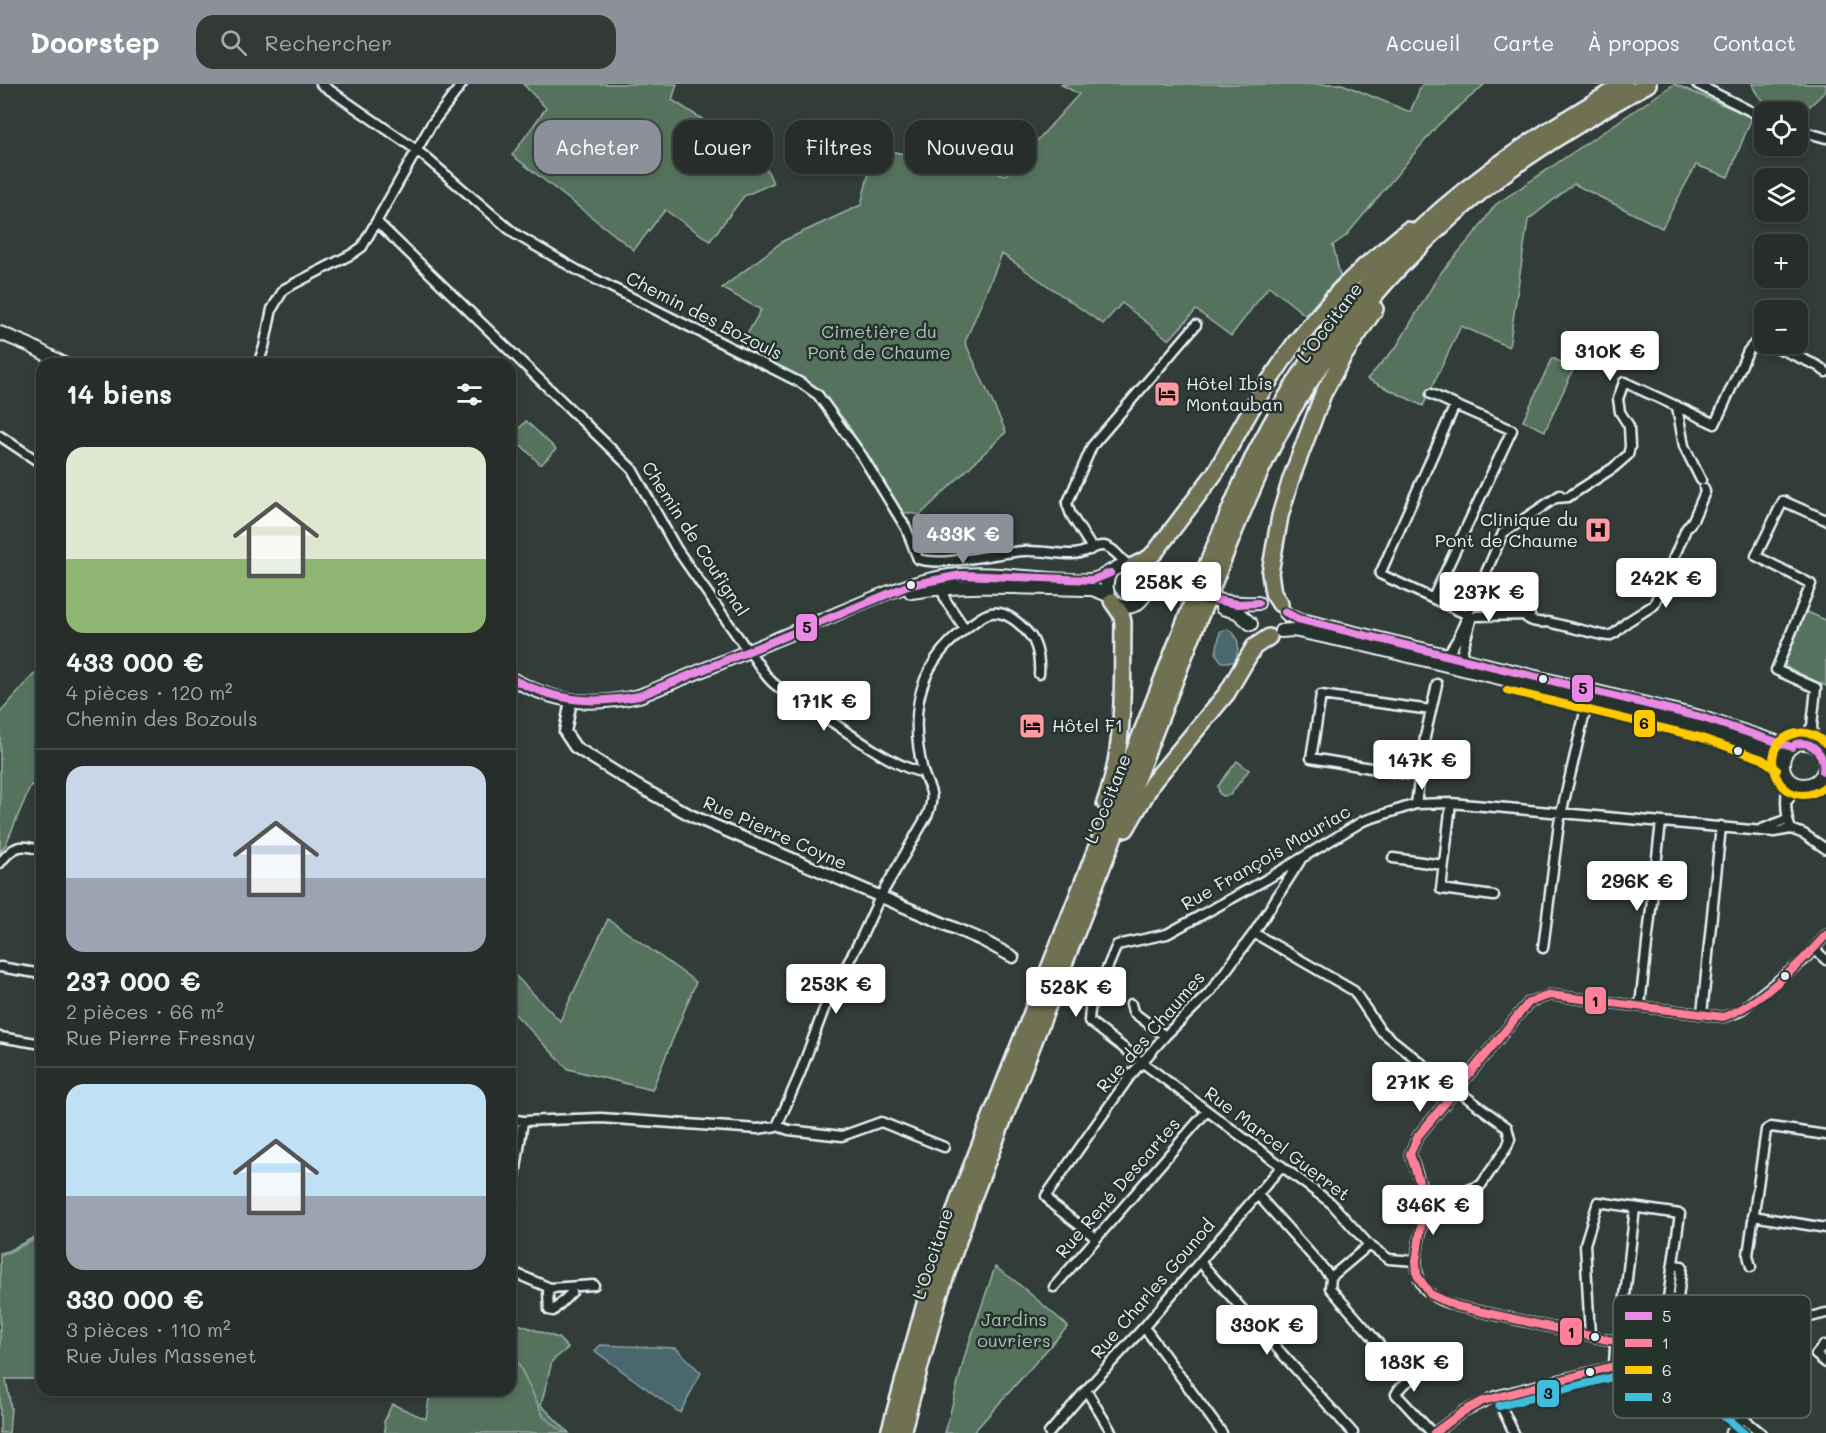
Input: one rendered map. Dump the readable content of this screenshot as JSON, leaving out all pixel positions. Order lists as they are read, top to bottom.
{
  "streets": {
    "highway": ["L'Occitane"],
    "street": [
      "Chemin des Bozouls",
      "Chemin de Coufignal",
      "Rue Pierre Coyne",
      "Rue François Mauriac",
      "Rue des Chaumes",
      "Rue Marcel Guerret",
      "Rue René Descartes",
      "Rue Charles Gounod"
    ]
  },
  "crossings": [
    ["Rue François Mauriac", "Rue des Chaumes"],
    ["Rue François Mauriac", "Rue Marcel Guerret"],
    ["Rue des Chaumes", "Rue Marcel Guerret"],
    ["Rue des Chaumes", "Rue René Descartes"],
    ["Rue Marcel Guerret", "Rue René Descartes"],
    ["Rue Marcel Guerret", "Rue Charles Gounod"]
  ],
  "parks": ["Cimetière du Pont de Chaume", "Jardins ouvriers"],
  "places": {
    "hotel": ["Hôtel Ibis Montauban", "Hôtel F1"],
    "hospital": ["Clinique du Pont de Chaume"]
  },
  "lines": [
    "transit line 5",
    "transit line 6",
    "transit line 1",
    "transit line 3"
  ],
  "legend": [
    "5",
    "1",
    "6",
    "3"
  ],
  "page": {
    "header": "Doorstep",
    "search": "Rechercher",
    "nav": [
      "Accueil",
      "Carte",
      "À propos",
      "Contact"
    ],
    "map_buttons": ["+", "−"],
    "chip": [
      "Acheter",
      "Louer",
      "Filtres",
      "Nouveau"
    ],
    "price": [
      "310K €",
      "433K €",
      "242K €",
      "258K €",
      "237K €",
      "171K €",
      "147K €",
      "296K €",
      "253K €",
      "528K €",
      "271K €",
      "346K €",
      "330K €",
      "183K €"
    ],
    "heading": "14 biens",
    "list": [
      {
        "name": "433 000 €",
        "note": "4 pièces · 120 m² · Chemin des Bozouls"
      },
      {
        "name": "237 000 €",
        "note": "2 pièces · 66 m² · Rue Pierre Fresnay"
      },
      {
        "name": "330 000 €",
        "note": "3 pièces · 110 m² · Rue Jules Massenet"
      }
    ]
  }
}
